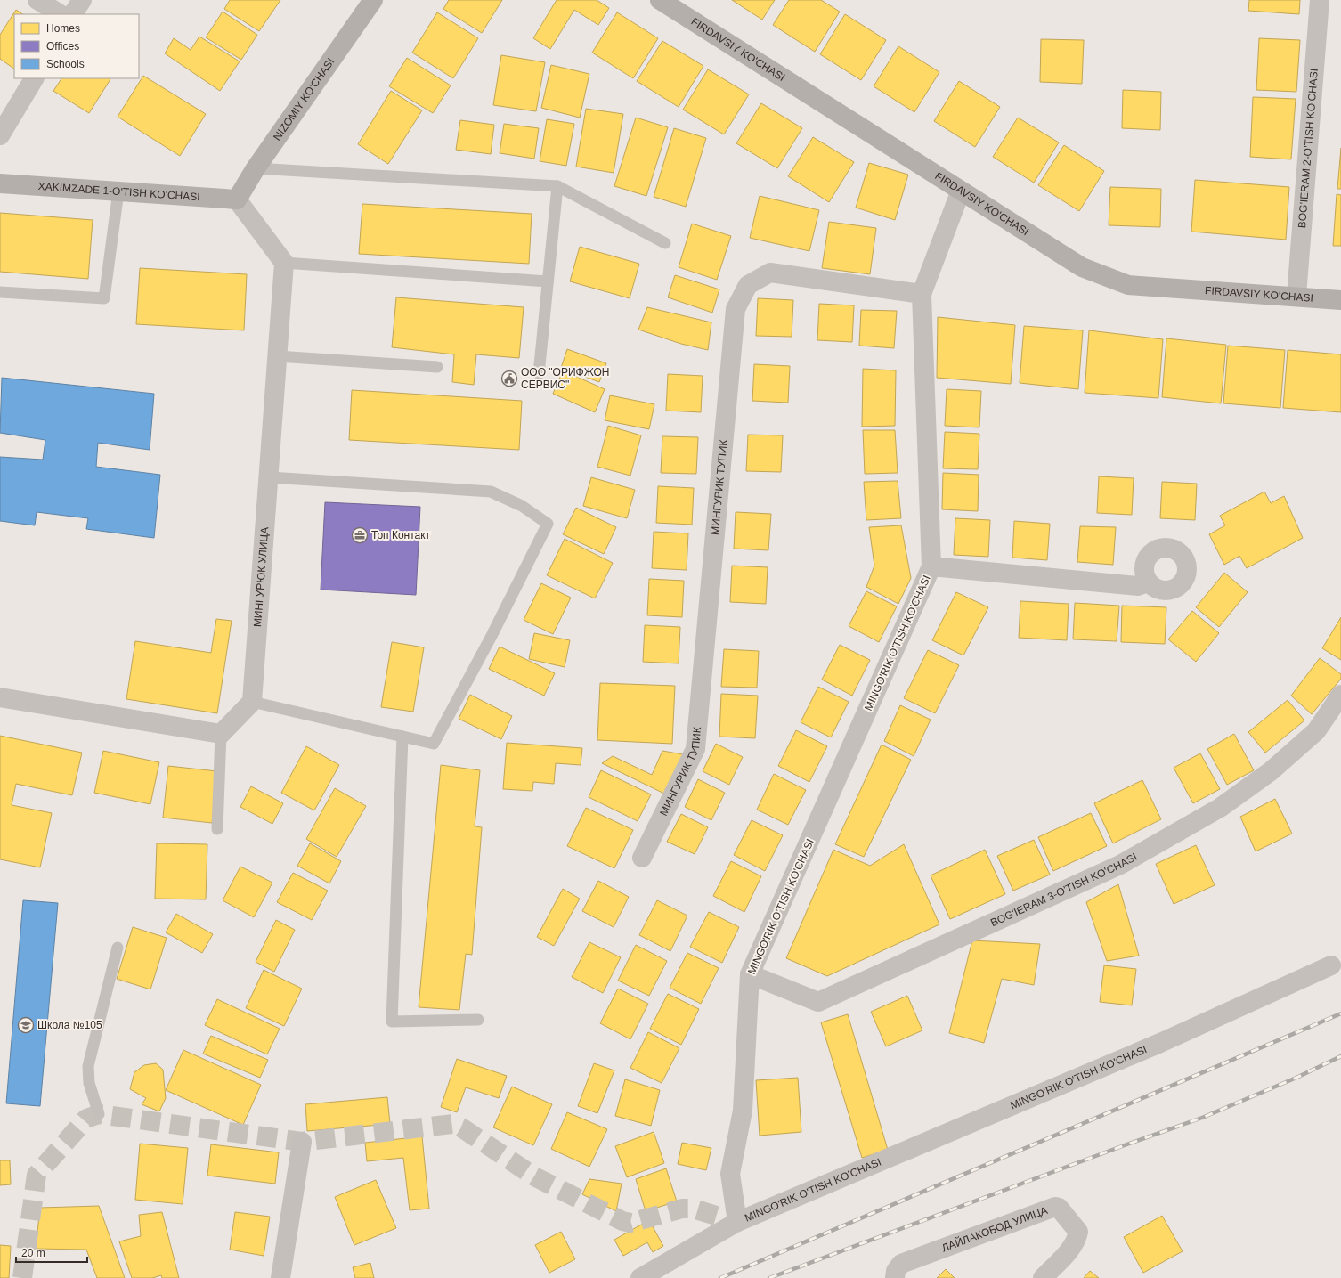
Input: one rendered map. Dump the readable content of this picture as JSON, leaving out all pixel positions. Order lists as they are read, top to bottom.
{
  "streets": {
    "street": [
      "FIRDAVSIY KO'CHASI",
      "NIZOMIY KO'CHASI",
      "BOG'IERAM 2-O'TISH KO'CHASI",
      "XAKIMZADE 1-O'TISH KO'CHASI",
      "МИНГУРИК ТУПИК",
      "МИНГУРЮК УЛИЦА",
      "MINGO'RIK O'TISH KO'CHASI",
      "BOG'IERAM 3-O'TISH KO'CHASI",
      "ЛАЙЛАКОБОД УЛИЦА"
    ]
  },
  "crossings": [
    ["FIRDAVSIY KO'CHASI", "BOG'IERAM 2-O'TISH KO'CHASI"],
    ["FIRDAVSIY KO'CHASI", "MINGO'RIK O'TISH KO'CHASI"],
    ["NIZOMIY KO'CHASI", "XAKIMZADE 1-O'TISH KO'CHASI"],
    ["МИНГУРИК ТУПИК", "MINGO'RIK O'TISH KO'CHASI"],
    ["MINGO'RIK O'TISH KO'CHASI", "BOG'IERAM 3-O'TISH KO'CHASI"]
  ],
  "places": {
    "public building": ["ООО \"ОРИФЖОН СЕРВИС\""],
    "office": ["Топ Контакт"],
    "school or university": ["Школа №105"]
  },
  "legend": ["Homes", "Offices", "Schools"],
  "scale_bar": "20 m"
}
